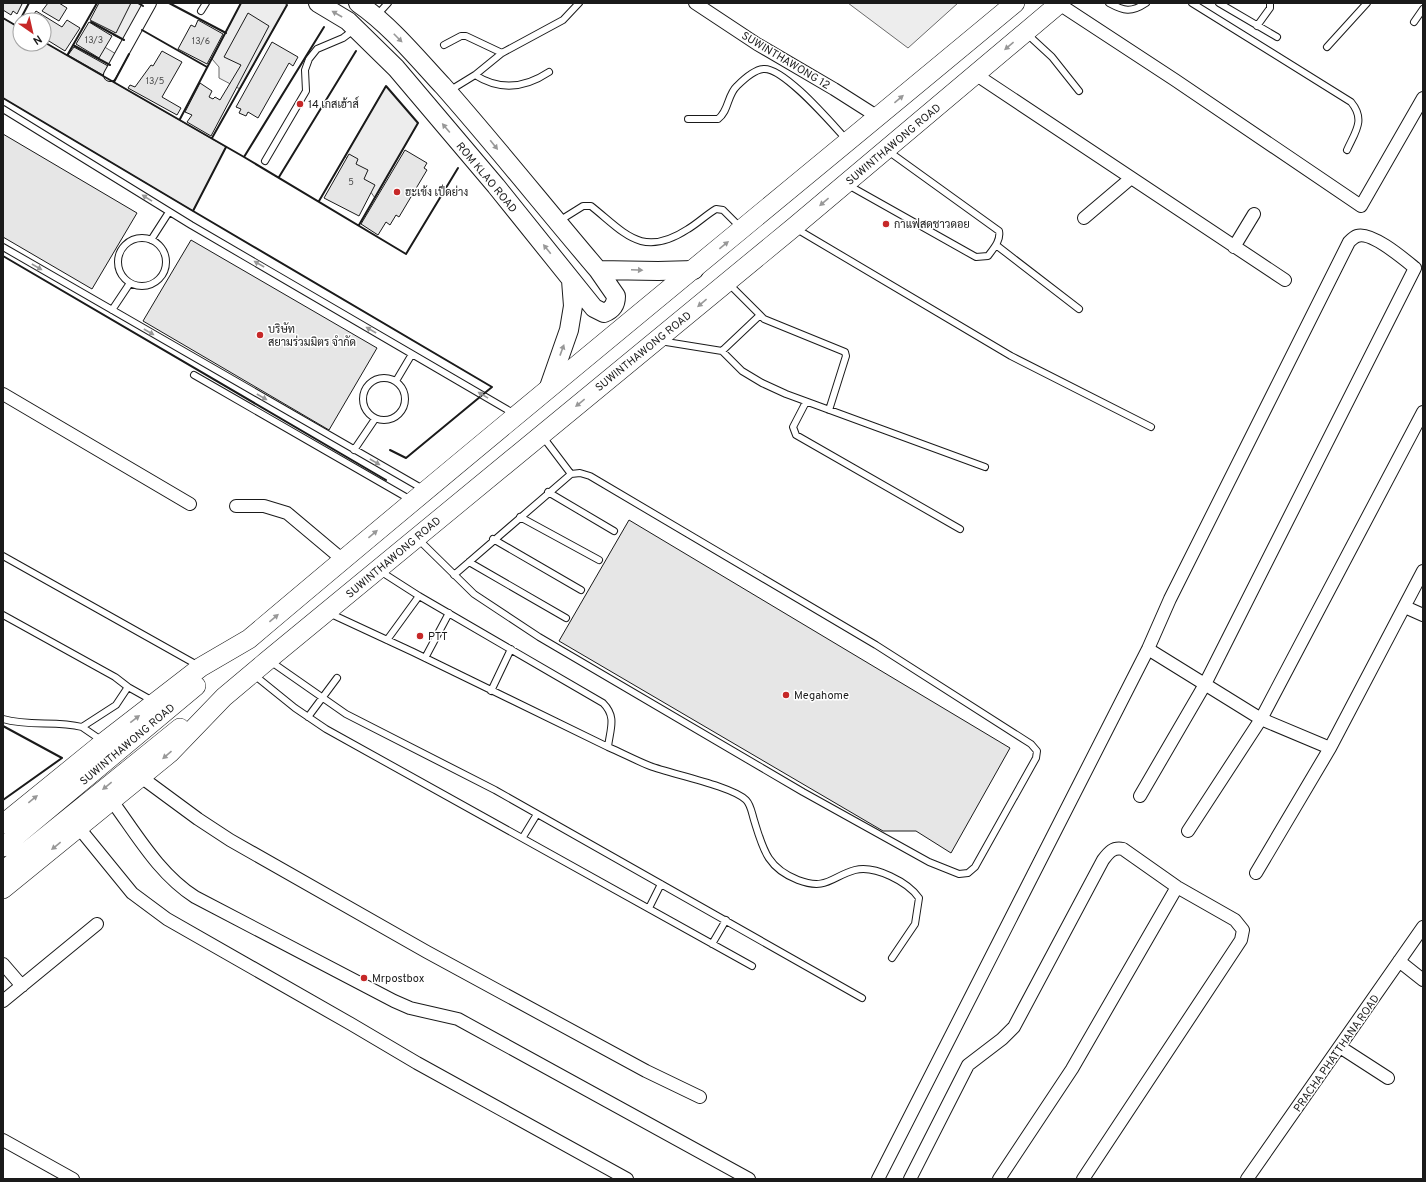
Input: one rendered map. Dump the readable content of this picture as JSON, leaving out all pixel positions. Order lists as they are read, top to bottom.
{
  "streets": {
    "highway": ["SUWINTHAWONG ROAD"],
    "main road": ["ROM KLAO ROAD"],
    "street": ["SUWINTHAWONG 12", "PRACHA PHATTHANA ROAD"]
  },
  "crossings": [
    ["SUWINTHAWONG 12", "SUWINTHAWONG ROAD"]
  ],
  "places": [
    "14 เกสเฮ้าส์",
    "ฮะเข้ง เป็ดย่าง",
    "กาแฟสดชาวดอย",
    "บริษัท สยามร่วมมิตร จำกัด",
    "PTT",
    "Megahome",
    "Mrpostbox"
  ],
  "house_numbers": [
    "13/3",
    "13/6",
    "13/5",
    "5"
  ],
  "north": "bottom right"
}
